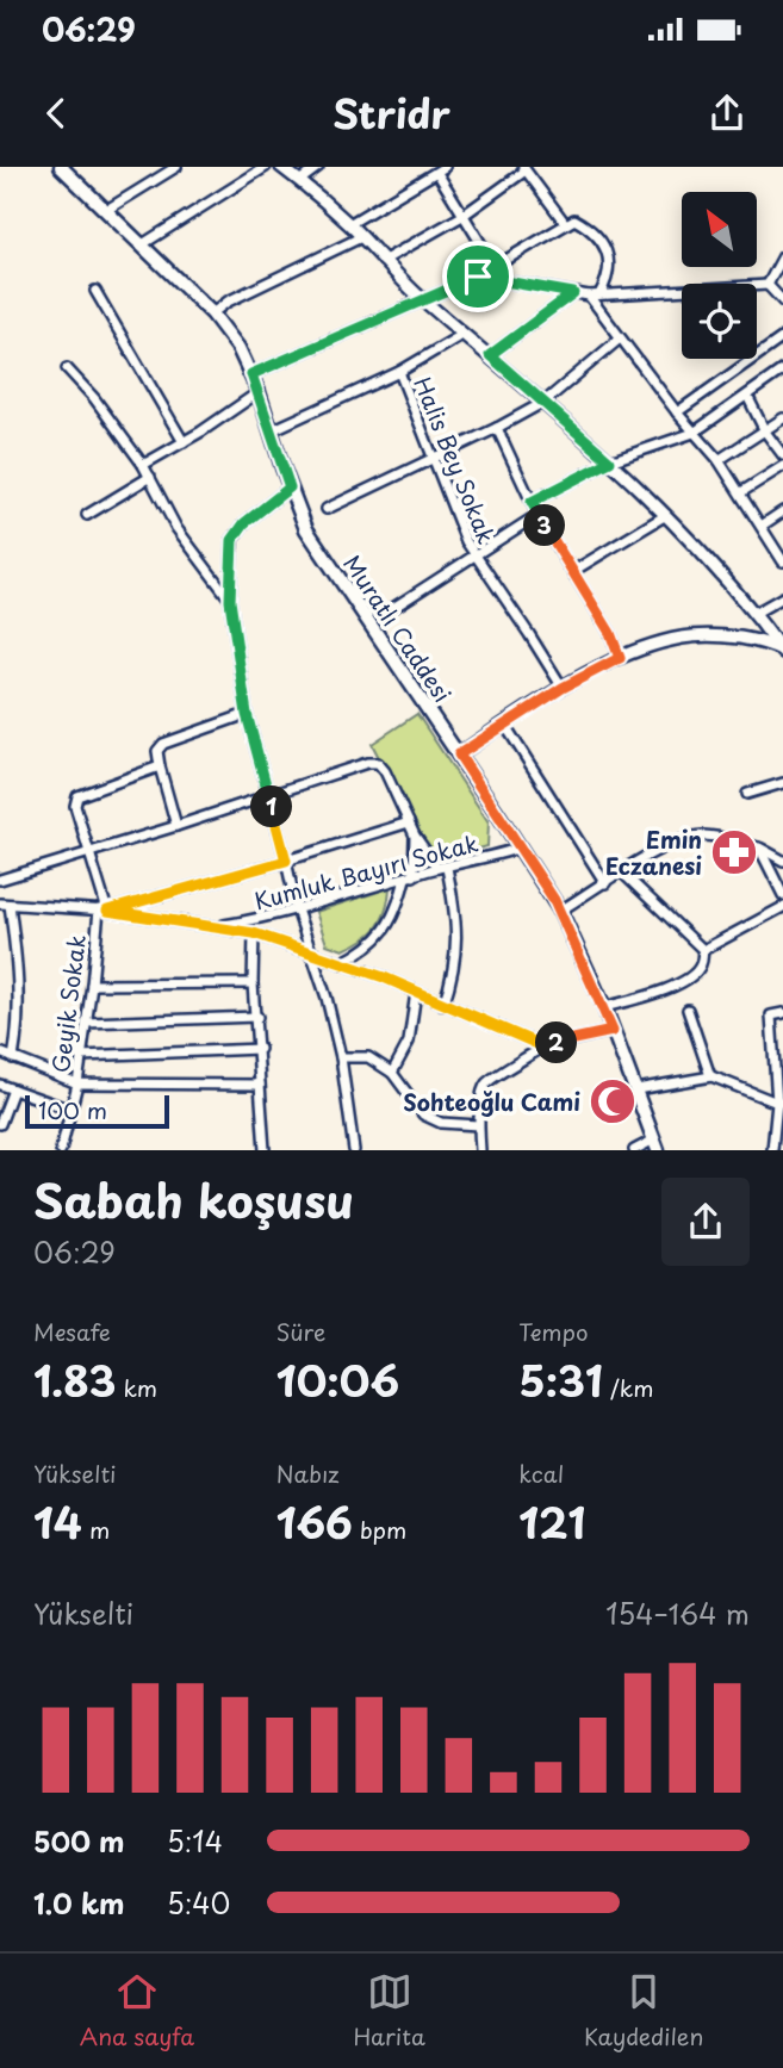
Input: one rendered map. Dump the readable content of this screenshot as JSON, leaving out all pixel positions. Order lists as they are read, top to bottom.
{
  "streets": {
    "main road": ["Muratlı Caddesi"],
    "street": ["Halis Bey Sokak", "Kumluk Bayırı Sokak", "Geyik Sokak"]
  },
  "crossings": [
    ["Muratlı Caddesi", "Kumluk Bayırı Sokak"]
  ],
  "places": {
    "pharmacy": ["Emin Eczanesi"],
    "mosque": ["Sohteoğlu Cami"]
  },
  "scale_bar": "100 m",
  "north": "top left",
  "page": {
    "status": "06:29",
    "header": "Stridr",
    "pins": ["3", "1", "2"],
    "scale": "100 m",
    "heading": ["Sabah koşusu", "06:29"],
    "stats": [
      ["Mesafe", "1.83 km"],
      ["Süre", "10:06"],
      ["Tempo", "5:31 /km"],
      ["Yükselti", "14 m"],
      ["Nabız", "166 bpm"],
      ["kcal", "121"]
    ],
    "chart": ["Yükselti", "154–164 m"],
    "list": [
      {
        "name": "500 m",
        "note": "5:14"
      },
      {
        "name": "1.0 km",
        "note": "5:40"
      }
    ],
    "tabs": ["Ana sayfa", "Harita", "Kaydedilen"]
  }
}
